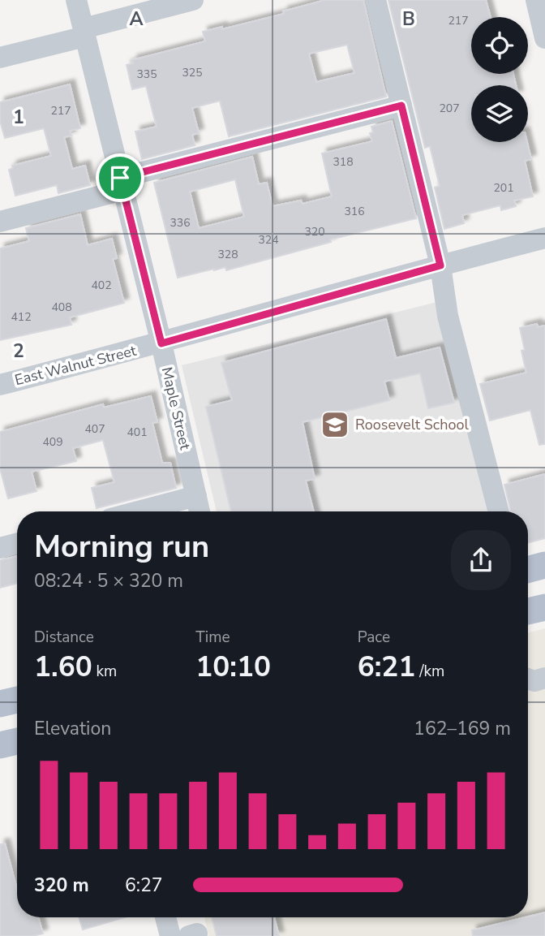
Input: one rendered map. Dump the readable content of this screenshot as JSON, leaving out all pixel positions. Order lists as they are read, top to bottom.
{
  "streets": {
    "street": ["East Walnut Street", "Maple Street"]
  },
  "crossings": [
    ["East Walnut Street", "Maple Street"]
  ],
  "places": {
    "school or university": ["Roosevelt School"]
  },
  "house_numbers": [
    "217",
    "325",
    "335",
    "207",
    "217",
    "318",
    "201",
    "316",
    "336",
    "320",
    "324",
    "328",
    "402",
    "408",
    "412",
    "407",
    "401",
    "409"
  ],
  "page": {
    "heading": ["Morning run", "08:24 · 5 × 320 m"],
    "stats": [
      ["Distance", "1.60 km"],
      ["Time", "10:10"],
      ["Pace", "6:21 /km"]
    ],
    "chart": ["Elevation", "162–169 m"],
    "list": [
      {
        "name": "320 m",
        "note": "6:27"
      }
    ]
  },
  "grid": {
    "columns": ["A", "B"],
    "rows": ["1", "2"]
  }
}
